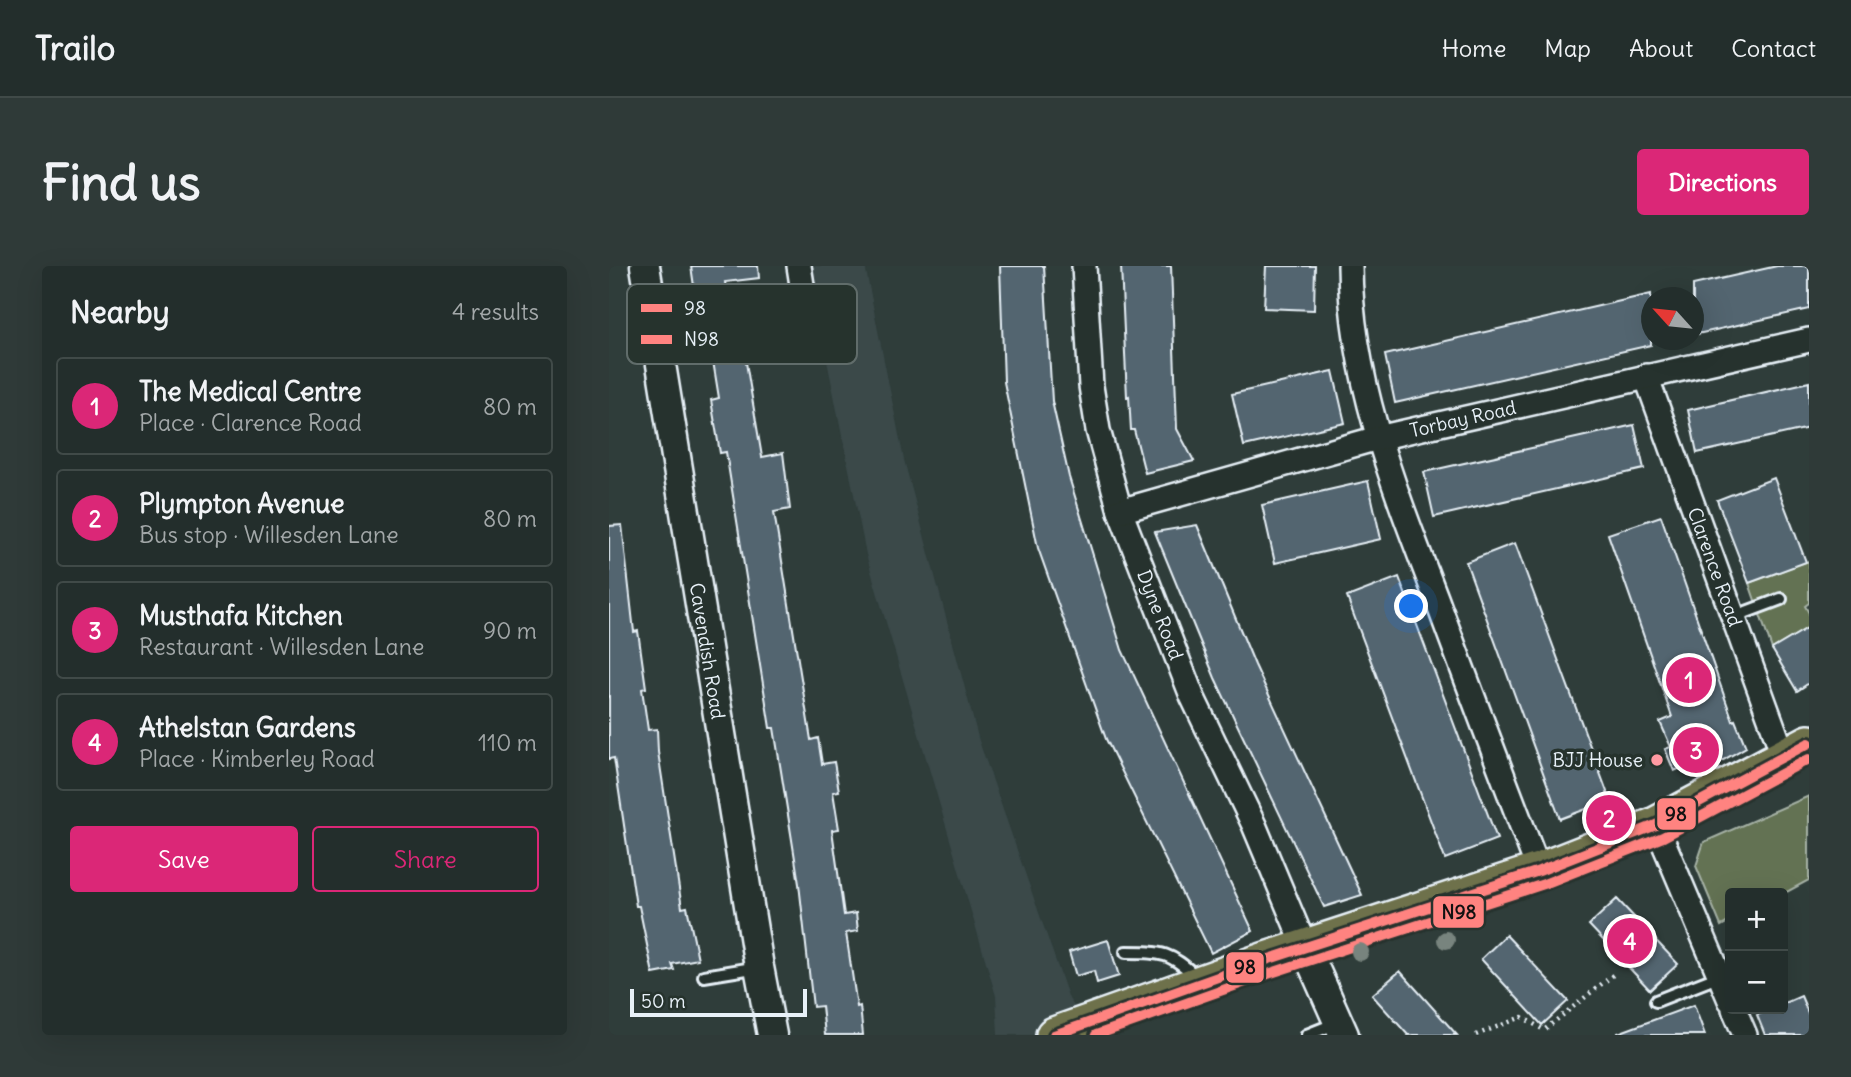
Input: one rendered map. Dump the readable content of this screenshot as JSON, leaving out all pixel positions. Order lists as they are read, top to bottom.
{
  "streets": {
    "street": [
      "Torbay Road",
      "Clarence Road",
      "Dyne Road",
      "Cavendish Road"
    ]
  },
  "crossings": [
    ["Torbay Road", "Clarence Road"],
    ["Torbay Road", "Dyne Road"]
  ],
  "places": ["BJJ House"],
  "lines": ["transit line 98", "transit line N98"],
  "legend": ["98", "N98"],
  "scale_bar": "50 m",
  "north": "top left",
  "page": {
    "header": "Trailo",
    "nav": [
      "Home",
      "Map",
      "About",
      "Contact"
    ],
    "buttons": [
      "Directions",
      ["Save", "Share"]
    ],
    "title": "Find us",
    "heading": ["Nearby", "4 results"],
    "list": [
      {
        "mark": "1",
        "name": "The Medical Centre",
        "note": "Place · Clarence Road",
        "value": "80 m"
      },
      {
        "mark": "2",
        "name": "Plympton Avenue",
        "note": "Bus stop · Willesden Lane",
        "value": "80 m"
      },
      {
        "mark": "3",
        "name": "Musthafa Kitchen",
        "note": "Restaurant · Willesden Lane",
        "value": "90 m"
      },
      {
        "mark": "4",
        "name": "Athelstan Gardens",
        "note": "Place · Kimberley Road",
        "value": "110 m"
      }
    ],
    "pins": [
      "1",
      "3",
      "2",
      "4"
    ],
    "map_buttons": ["+", "−"],
    "scale": "50 m"
  }
}
